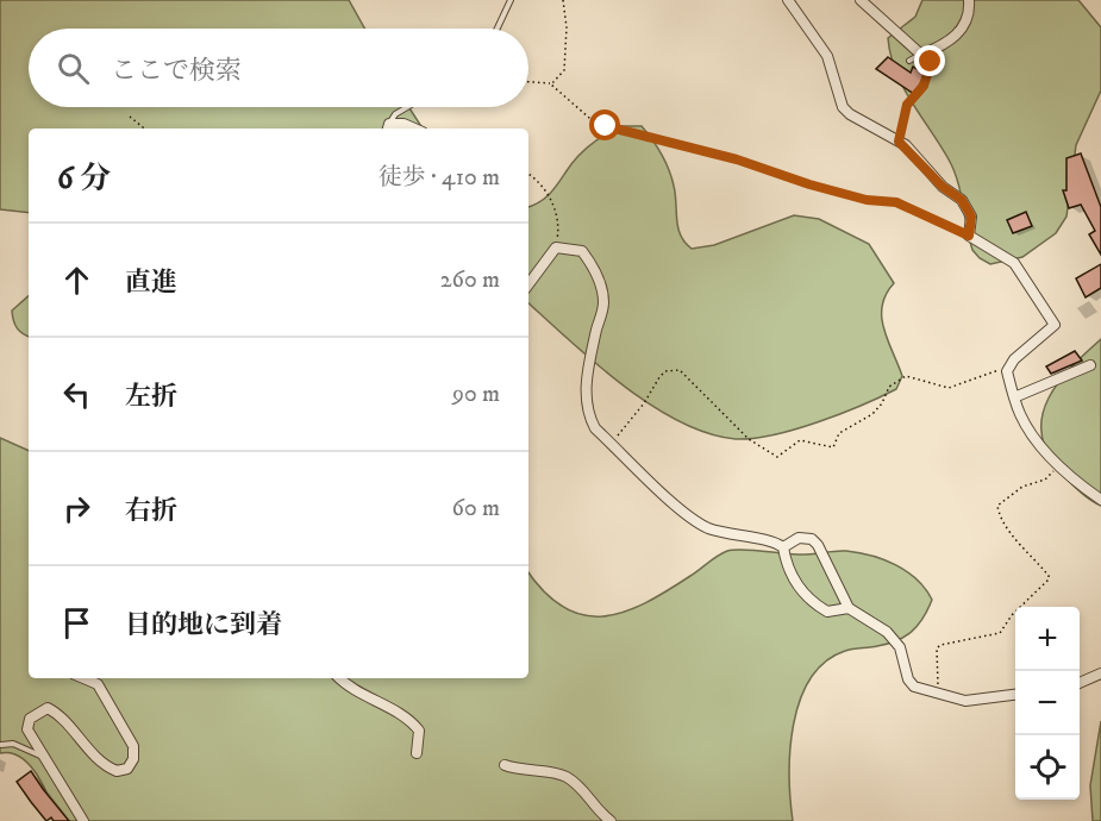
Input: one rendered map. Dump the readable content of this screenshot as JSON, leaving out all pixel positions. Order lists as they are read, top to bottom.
{
  "page": {
    "search": "ここで検索",
    "heading": ["6 分", "徒歩 · 410 m"],
    "list": [
      ["直進", "260 m"],
      ["左折", "90 m"],
      ["右折", "60 m"],
      "目的地に到着"
    ],
    "map_buttons": ["+", "−"]
  }
}
